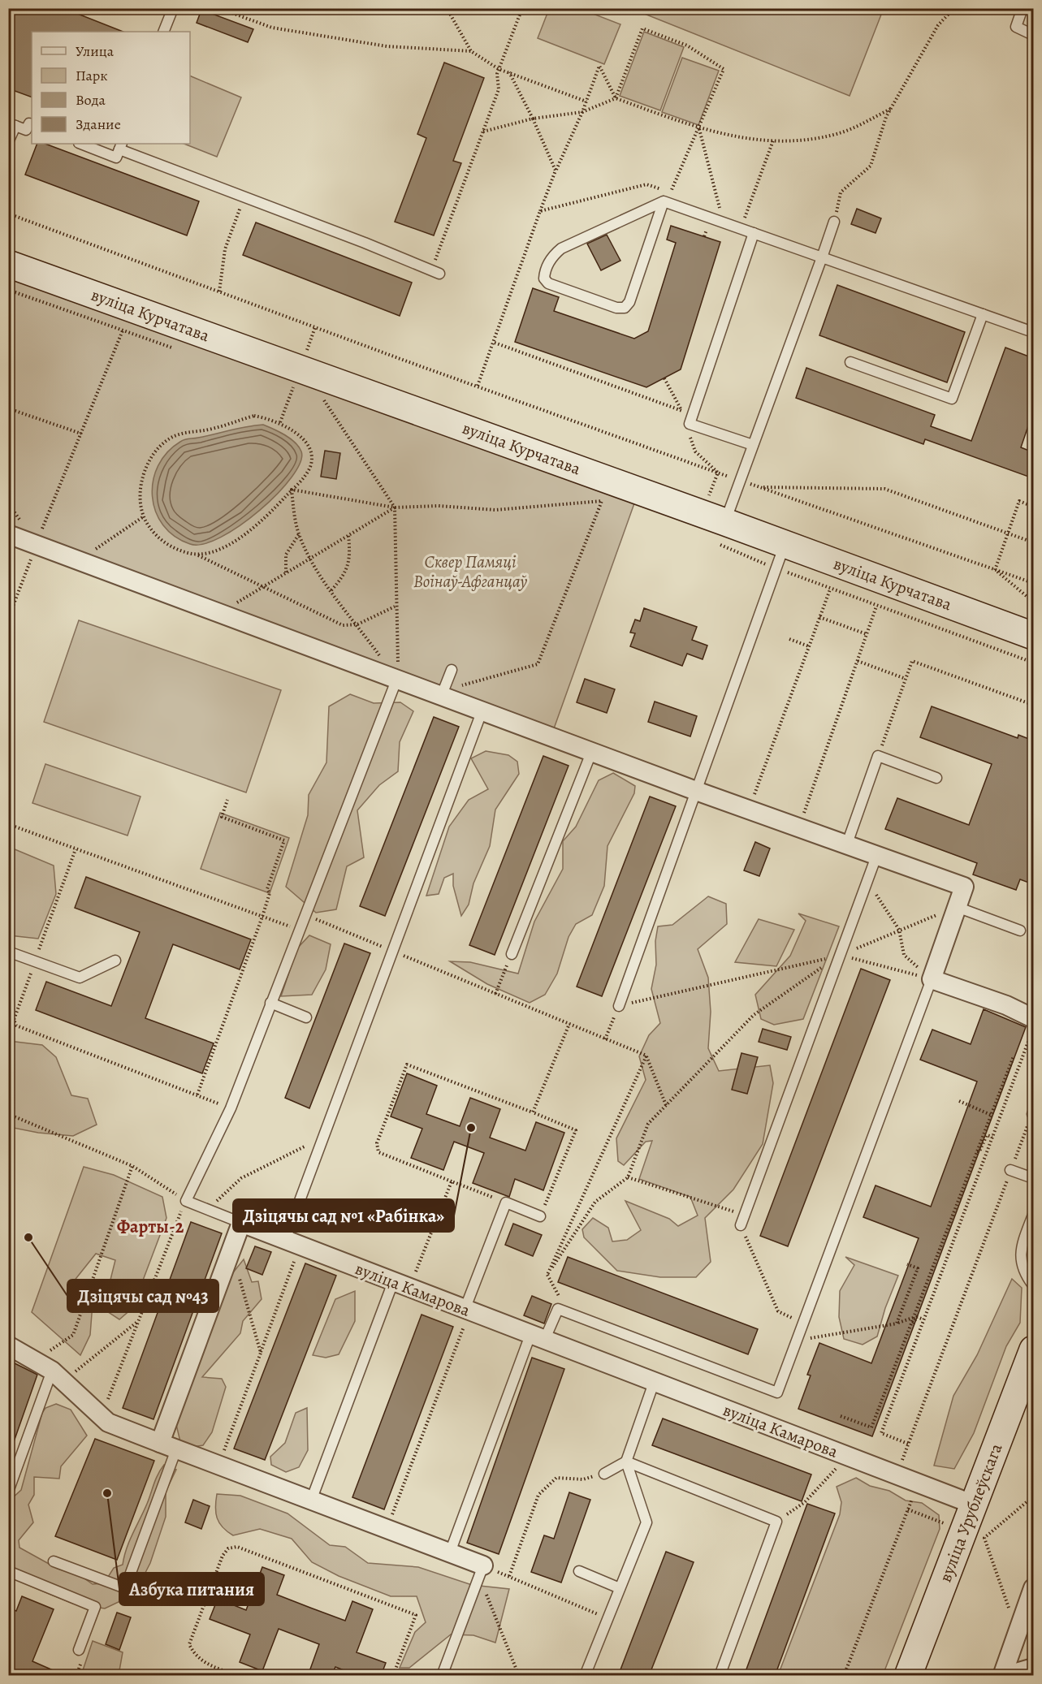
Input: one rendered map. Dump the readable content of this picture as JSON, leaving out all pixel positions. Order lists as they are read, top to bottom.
{
  "streets": {
    "main road": ["вуліца Курчатава", "вуліца Урублеўскага"],
    "street": ["вуліца Камарова"]
  },
  "crossings": [
    ["вуліца Камарова", "вуліца Урублеўскага"]
  ],
  "districts": ["Фарты-2"],
  "parks": ["Сквер Памяці Воінаў-Афганцаў"],
  "places": ["Дзіцячы сад №1 «Рабінка»", "Дзіцячы сад №43", "Азбука питания"],
  "legend": [
    "Улица",
    "Парк",
    "Вода",
    "Здание"
  ]
}
